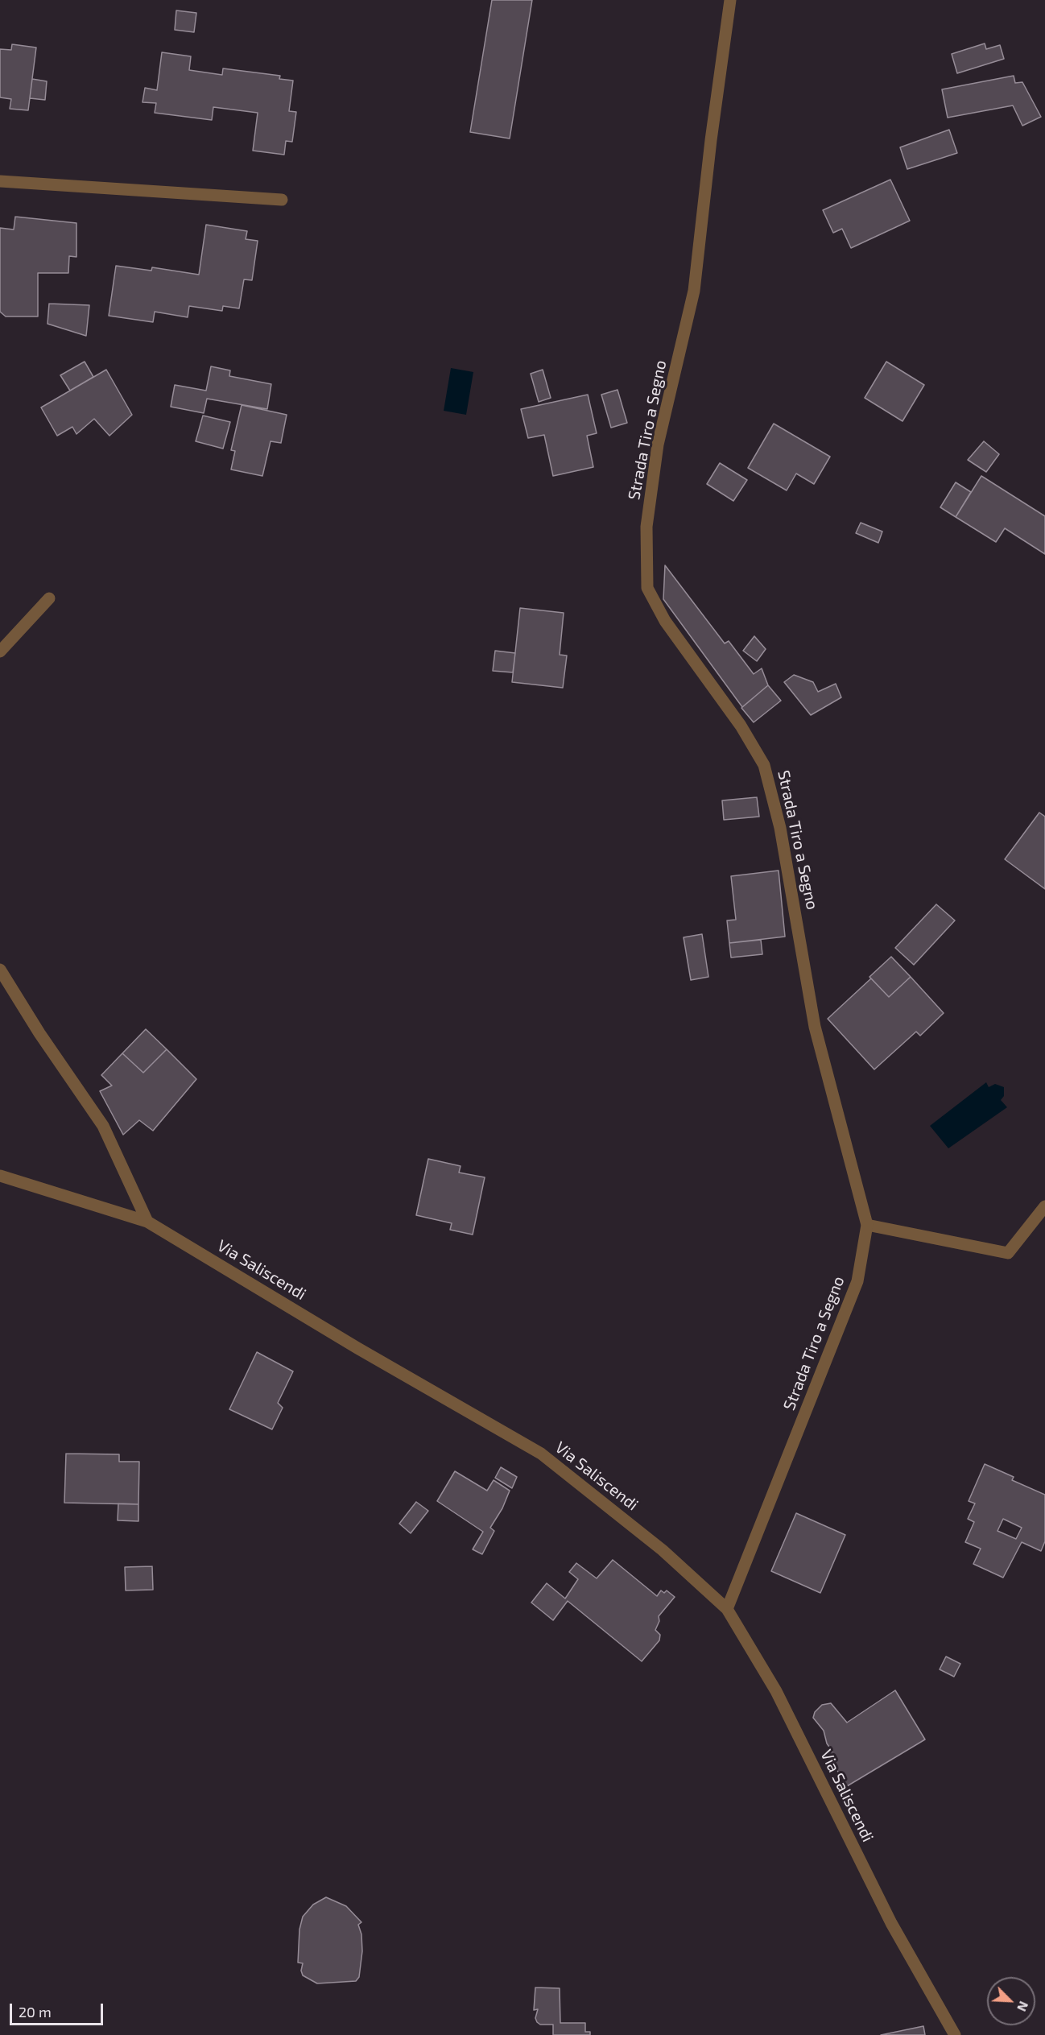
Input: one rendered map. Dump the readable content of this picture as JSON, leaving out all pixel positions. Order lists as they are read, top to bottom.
{
  "streets": {
    "street": ["Strada Tiro a Segno", "Via Saliscendi"]
  },
  "crossings": [
    ["Strada Tiro a Segno", "Via Saliscendi"]
  ],
  "scale_bar": "20 m",
  "north": "bottom right"
}
